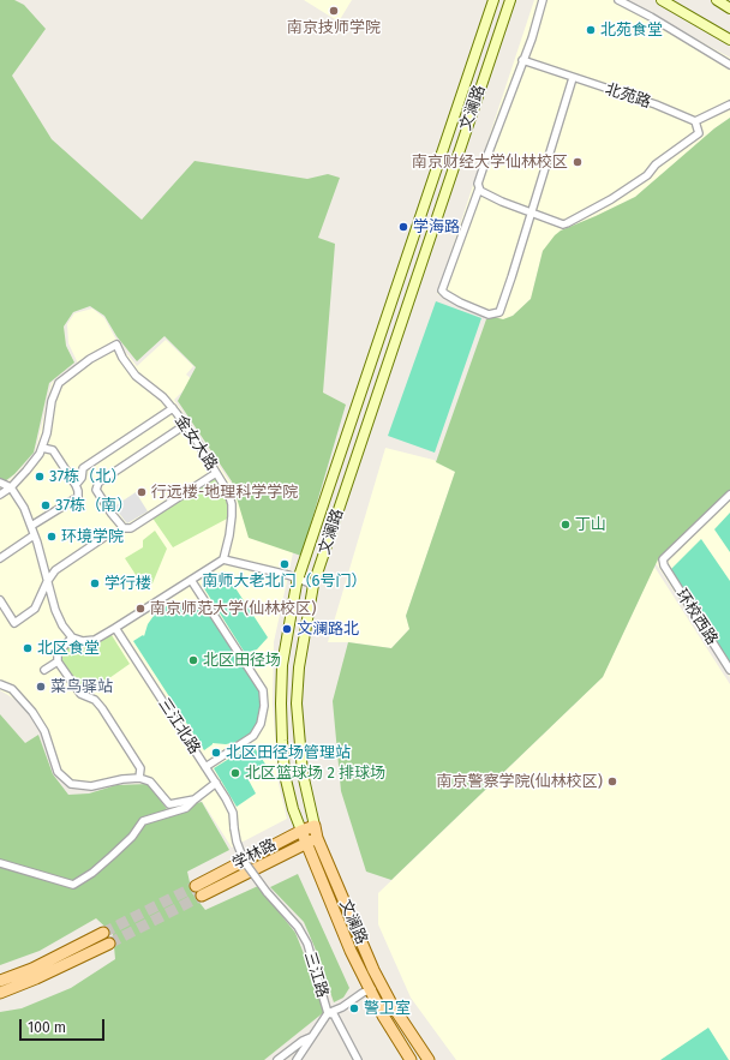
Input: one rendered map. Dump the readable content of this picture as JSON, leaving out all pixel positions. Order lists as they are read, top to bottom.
{
  "streets": {
    "main road": ["文澜路", "学林路"],
    "street": [
      "北苑路",
      "金女大路",
      "环校西路",
      "三江北路",
      "三江路"
    ]
  },
  "crossings": [
    ["文澜路", "学林路"],
    ["三江北路", "学林路"],
    ["三江北路", "三江路"],
    ["学林路", "三江路"]
  ],
  "places": [
    "南京技师学院",
    "北苑食堂",
    "南京财经大学仙林校区",
    "学海路",
    "37栋（北）",
    "行远楼-地理科学学院",
    "37栋（南）",
    "丁山",
    "环境学院",
    "南师大老北门（6号门）",
    "学行楼",
    "南京师范大学(仙林校区)",
    "文澜路北",
    "北区食堂",
    "北区田径场",
    "菜鸟驿站",
    "北区田径场管理站",
    "北区篮球场 2 排球场",
    "南京警察学院(仙林校区)",
    "警卫室"
  ],
  "scale_bar": "100 m"
}
